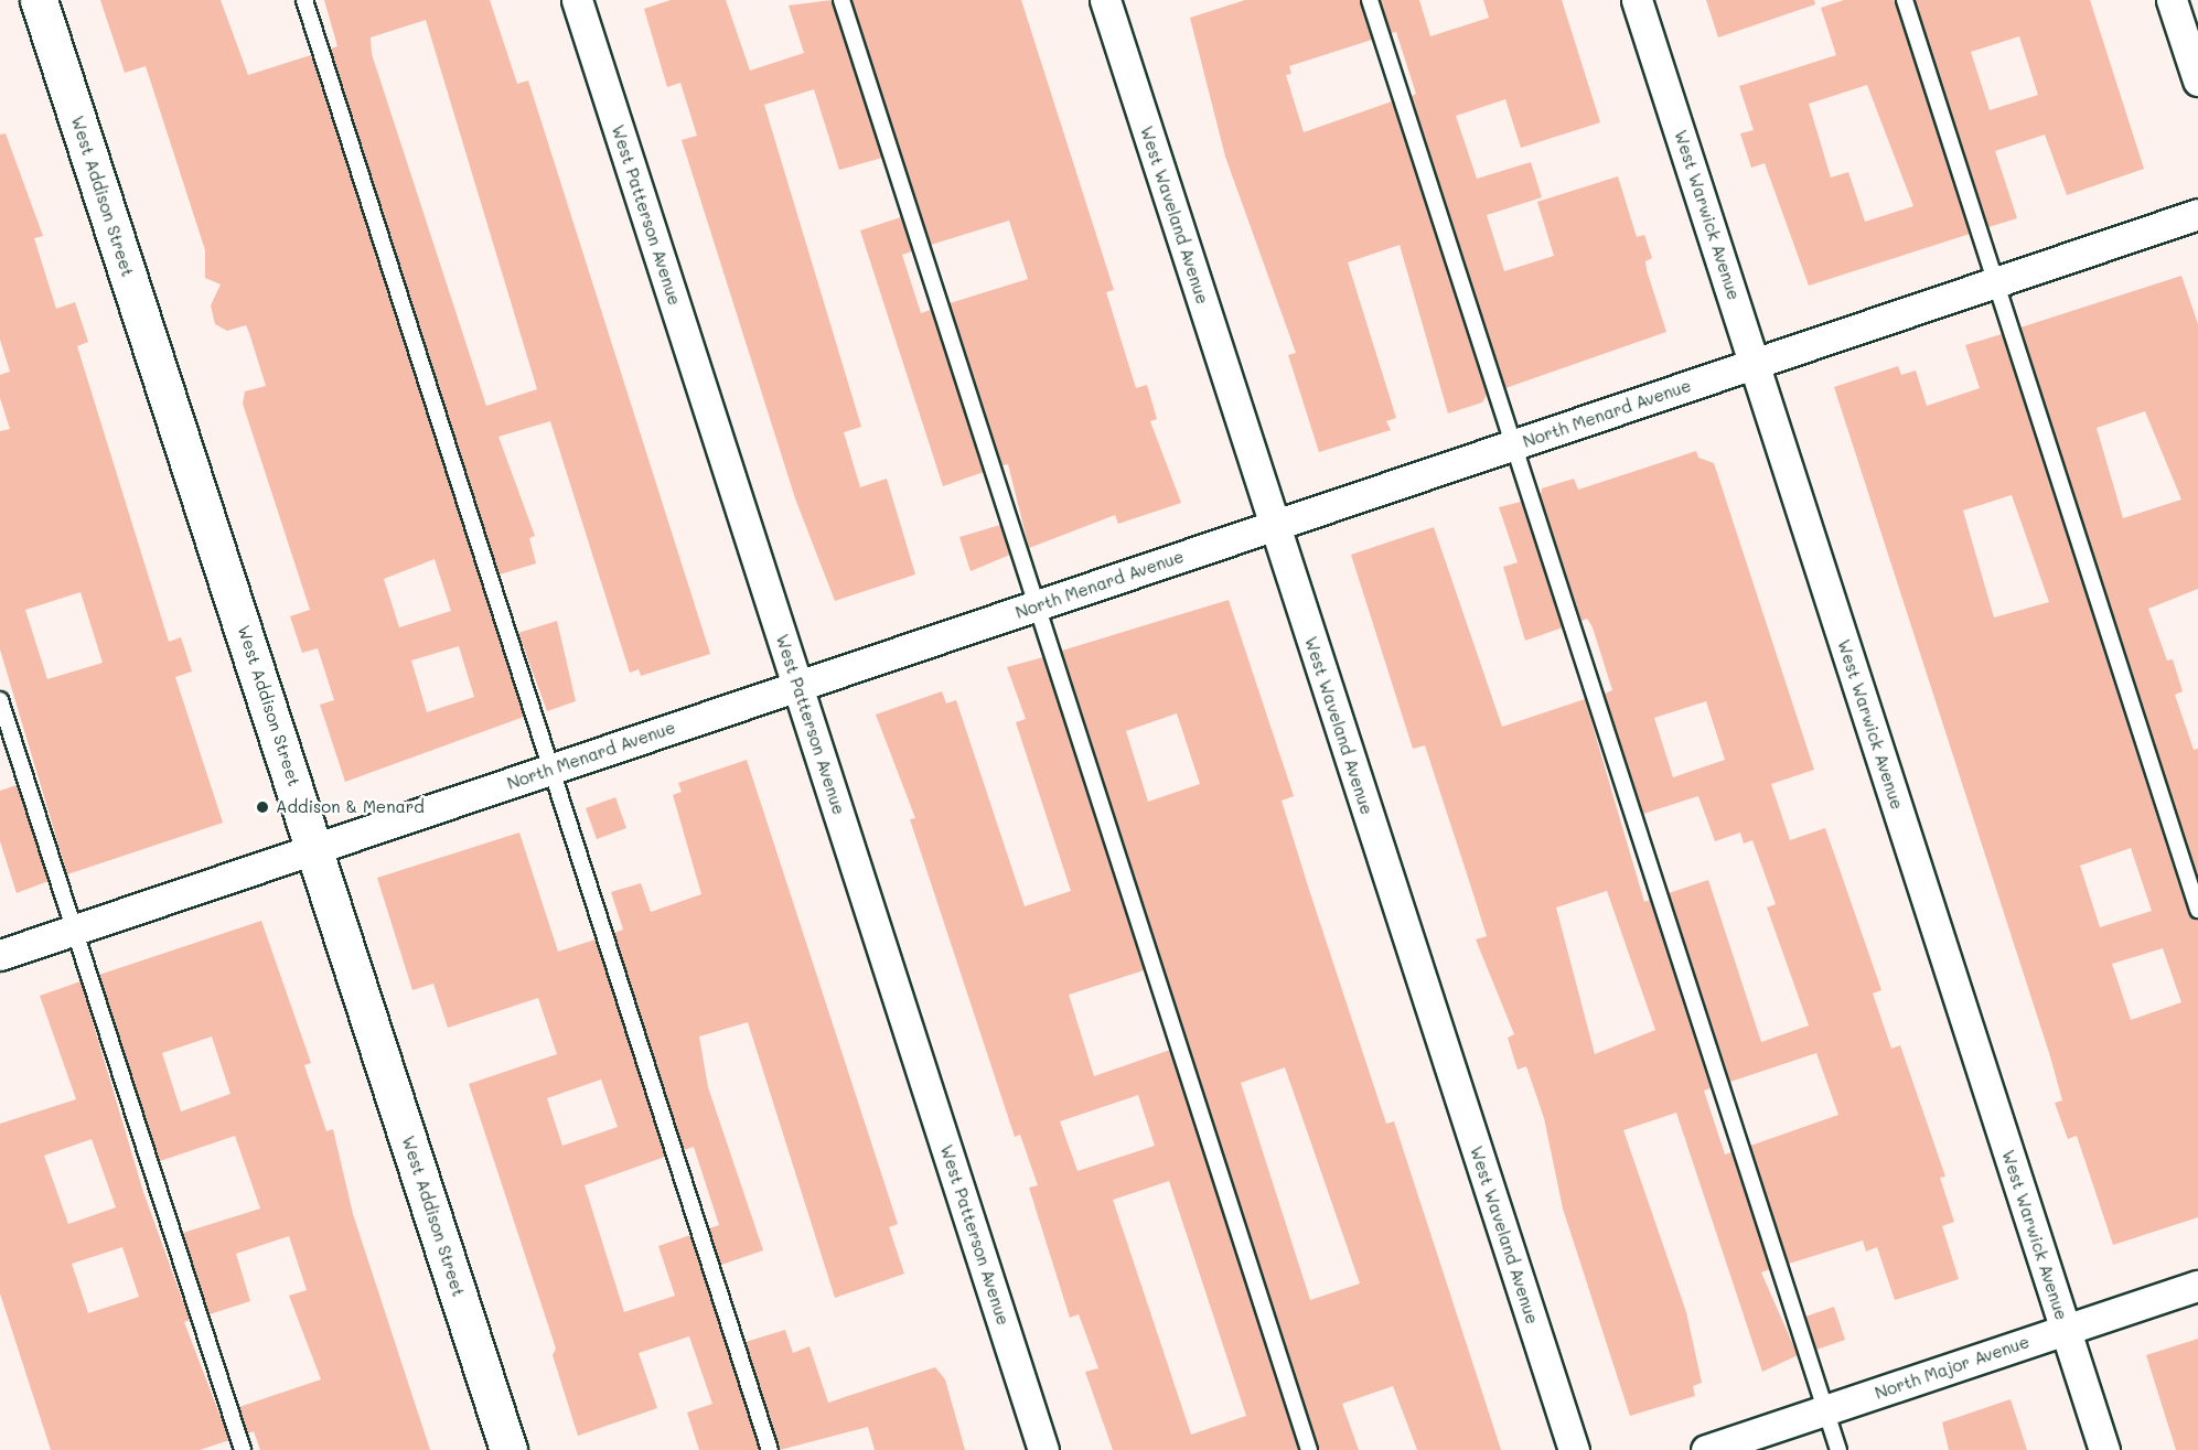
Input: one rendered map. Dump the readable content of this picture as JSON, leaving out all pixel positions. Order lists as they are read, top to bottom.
{
  "streets": {
    "street": [
      "West Addison Street",
      "West Patterson Avenue",
      "West Waveland Avenue",
      "West Warwick Avenue",
      "North Menard Avenue",
      "North Major Avenue"
    ]
  },
  "crossings": [
    ["West Addison Street", "North Menard Avenue"],
    ["West Patterson Avenue", "North Menard Avenue"],
    ["West Waveland Avenue", "North Menard Avenue"],
    ["West Warwick Avenue", "North Menard Avenue"],
    ["West Warwick Avenue", "North Major Avenue"]
  ],
  "places": ["Addison & Menard"]
}
